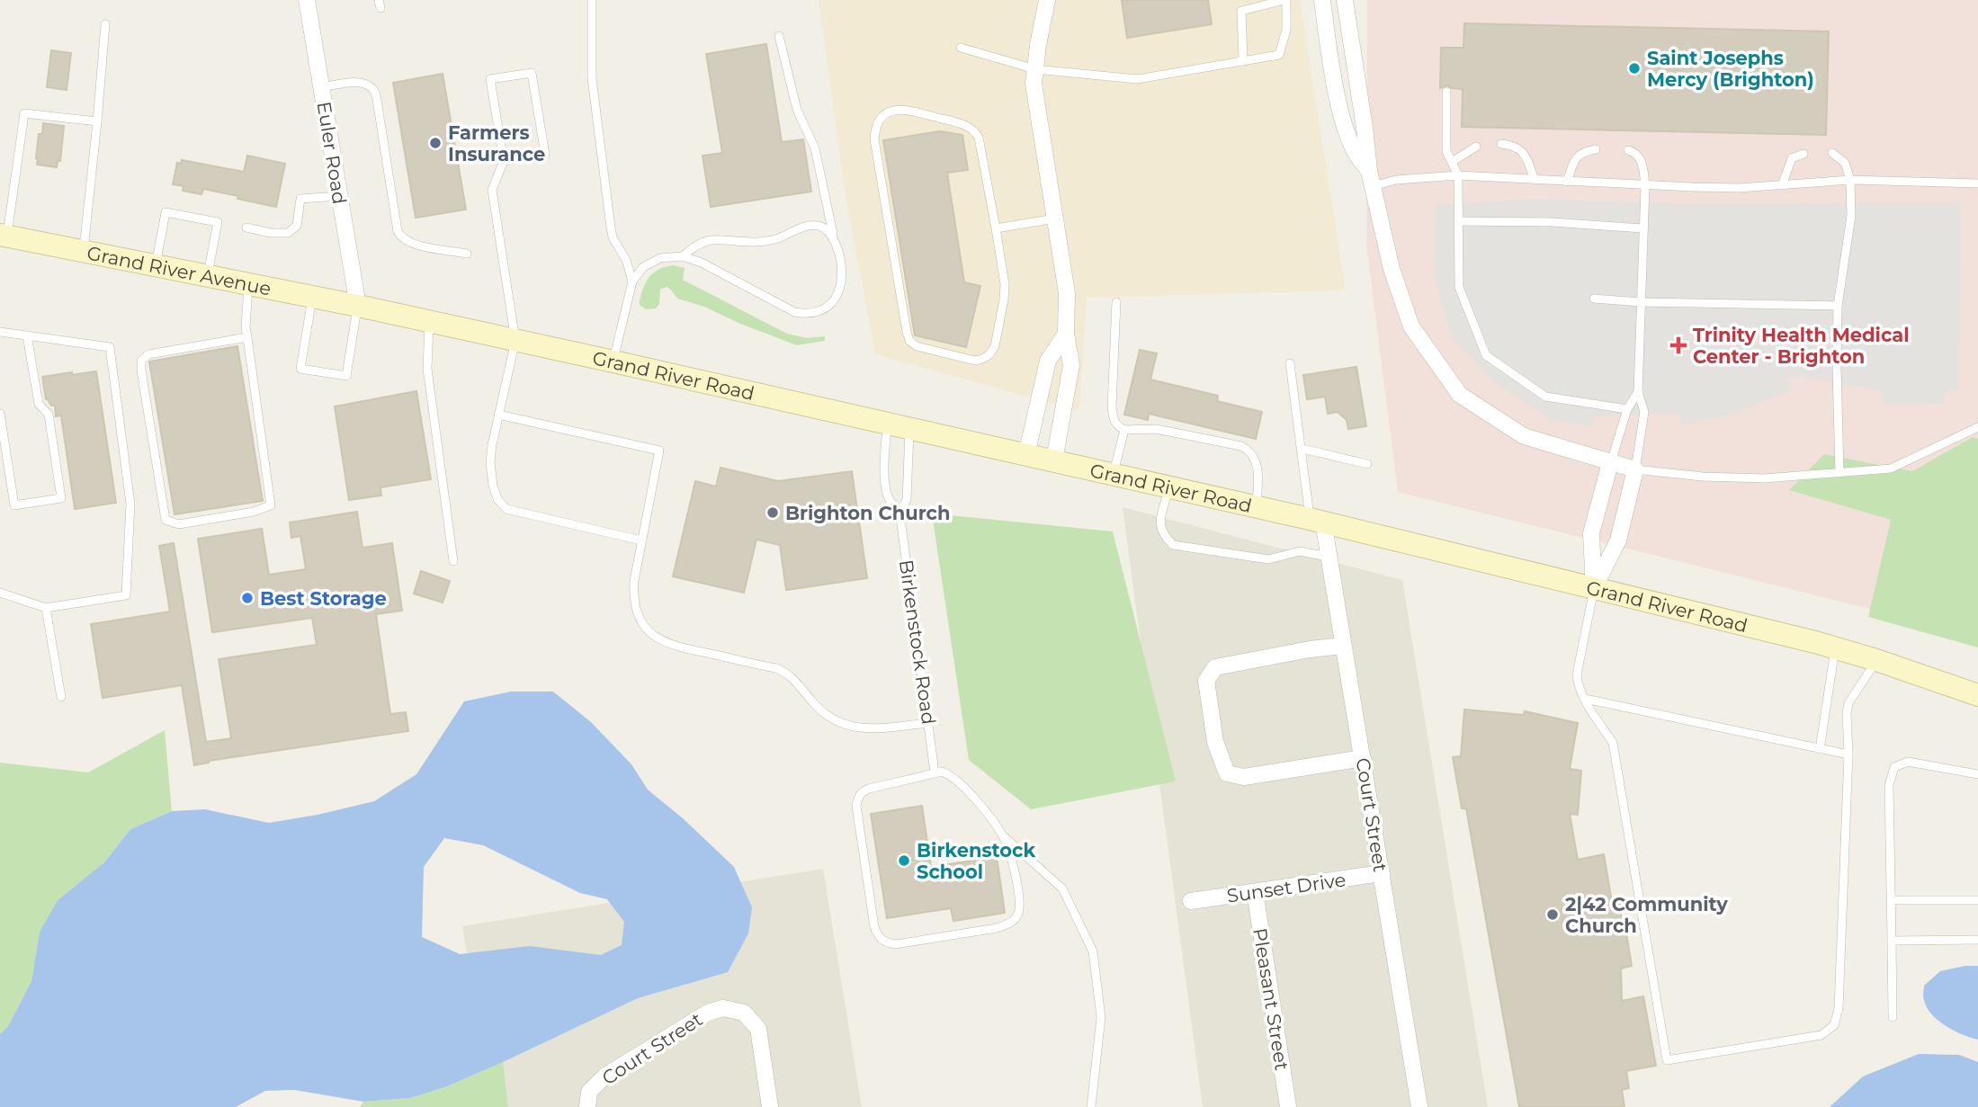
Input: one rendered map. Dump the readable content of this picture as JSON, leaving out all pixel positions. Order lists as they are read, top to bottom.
{
  "streets": {
    "main road": ["Grand River Avenue", "Grand River Road"],
    "street": [
      "Euler Road",
      "Court Street",
      "Sunset Drive",
      "Pleasant Street"
    ],
    "lane": ["Birkenstock Road"]
  },
  "crossings": [
    ["Euler Road", "Grand River Avenue"],
    ["Euler Road", "Grand River Road"],
    ["Grand River Avenue", "Grand River Road"],
    ["Grand River Road", "Birkenstock Road"],
    ["Grand River Road", "Court Street"],
    ["Court Street", "Sunset Drive"],
    ["Sunset Drive", "Pleasant Street"]
  ],
  "places": {
    "other": [
      "Saint Josephs Mercy (Brighton)",
      "Farmers Insurance",
      "Brighton Church",
      "Best Storage",
      "Birkenstock School",
      "2|42 Community Church"
    ],
    "health": ["Trinity Health Medical Center - Brighton"]
  }
}
